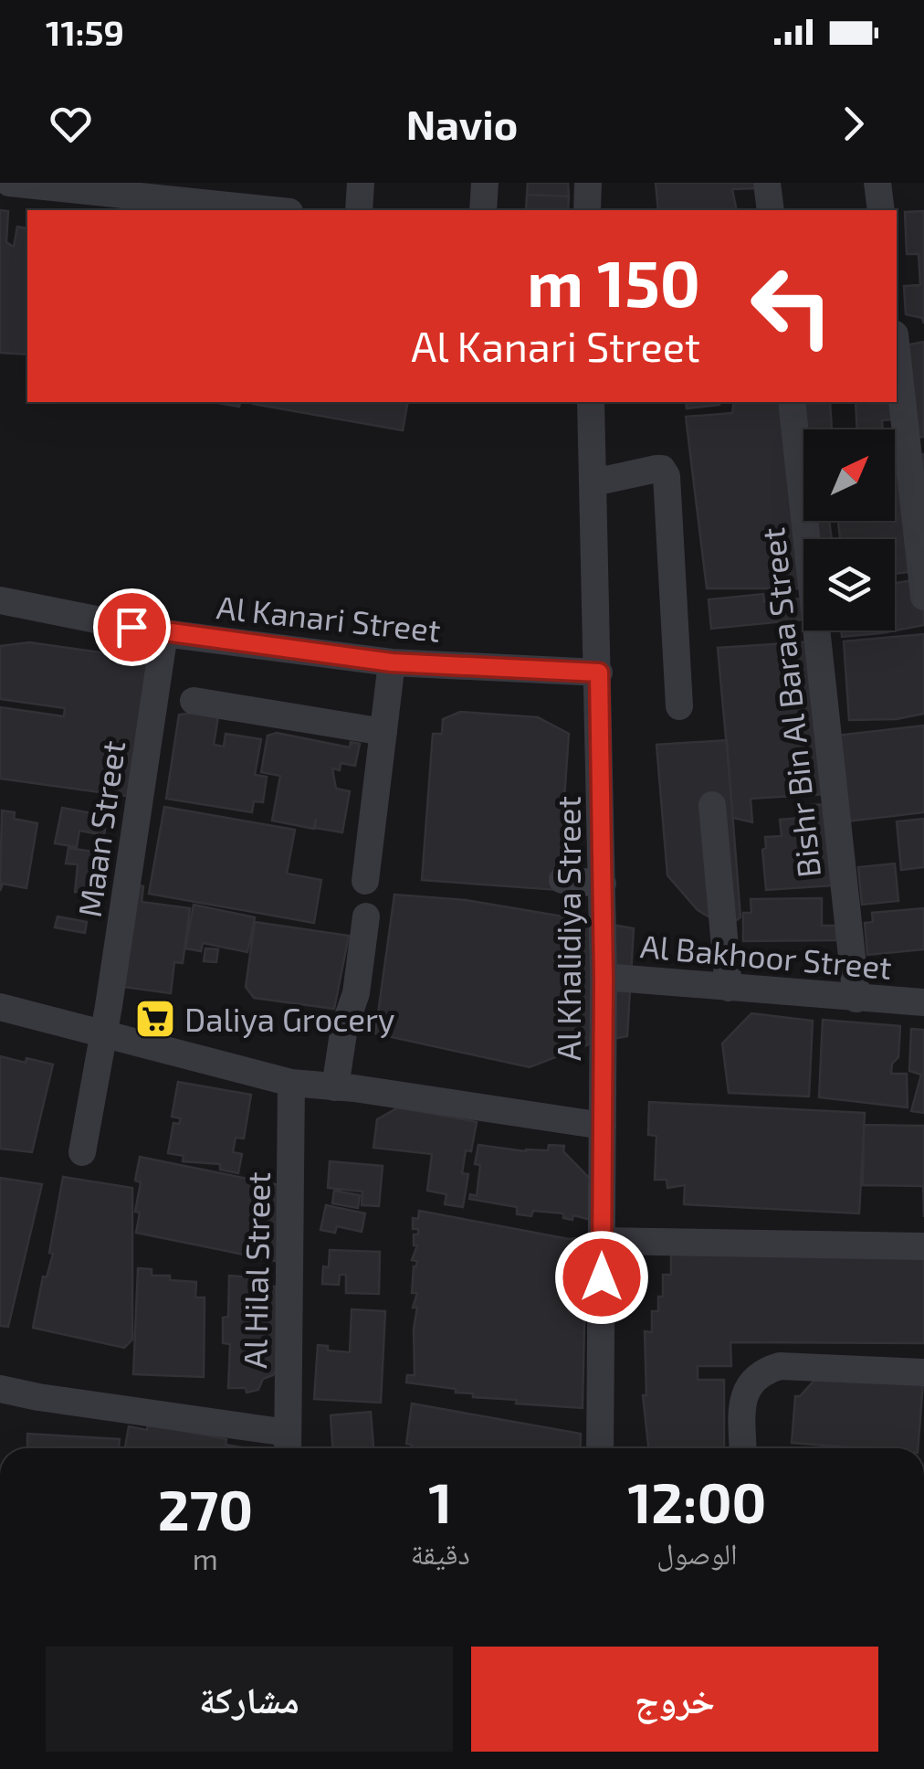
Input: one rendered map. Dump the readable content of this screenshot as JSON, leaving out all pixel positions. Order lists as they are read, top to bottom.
{
  "streets": {
    "street": [
      "Al Kanari Street",
      "Bishr Bin Al Baraa Street",
      "Maan Street",
      "Al Khalidiya Street",
      "Al Bakhoor Street",
      "Al Hilal Street"
    ]
  },
  "crossings": [
    ["Al Kanari Street", "Maan Street"],
    ["Al Kanari Street", "Al Khalidiya Street"],
    ["Bishr Bin Al Baraa Street", "Al Bakhoor Street"],
    ["Al Khalidiya Street", "Al Bakhoor Street"]
  ],
  "places": {
    "supermarket": ["Daliya Grocery"]
  },
  "north": "top right",
  "page": {
    "status": "11:59",
    "header": "Navio",
    "turn": ["150 m", "Al Kanari Street"],
    "eta": [
      "12:00",
      "الوصول",
      "1",
      "دقيقة",
      "270",
      "m"
    ],
    "buttons": ["خروج", "مشاركة"]
  }
}
